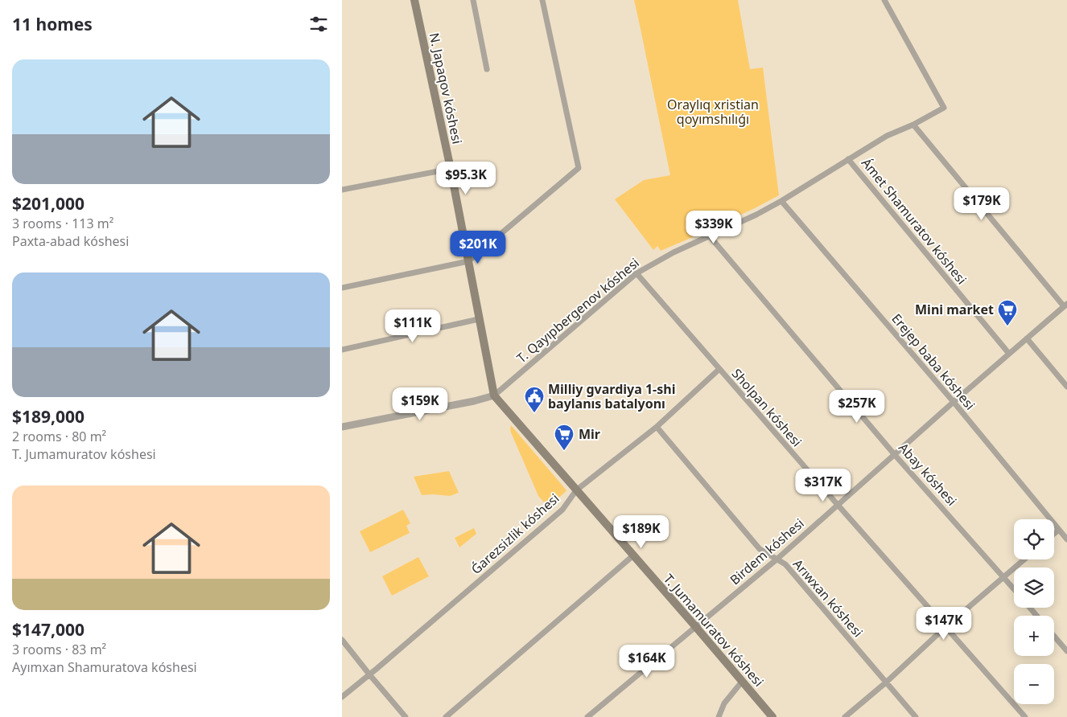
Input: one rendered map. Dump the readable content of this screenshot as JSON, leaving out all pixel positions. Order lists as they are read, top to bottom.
{
  "streets": {
    "main road": ["N. Japaqov kóshesi", "T. Jumamuratov kóshesi"],
    "street": [
      "Ámet Shamuratov kóshesi",
      "T. Qayıpbergenov kóshesi",
      "Erejep baba kóshesi",
      "Sholpan kóshesi",
      "Abay kóshesi",
      "Ǵarezsizlik kóshesi",
      "Birdem kóshesi",
      "Arıwxan kóshesi"
    ]
  },
  "crossings": [
    ["N. Japaqov kóshesi", "T. Qayıpbergenov kóshesi"],
    ["N. Japaqov kóshesi", "T. Jumamuratov kóshesi"],
    ["Ámet Shamuratov kóshesi", "T. Qayıpbergenov kóshesi"],
    ["Ámet Shamuratov kóshesi", "Birdem kóshesi"],
    ["T. Qayıpbergenov kóshesi", "Erejep baba kóshesi"],
    ["T. Qayıpbergenov kóshesi", "Sholpan kóshesi"],
    ["T. Qayıpbergenov kóshesi", "Abay kóshesi"],
    ["T. Qayıpbergenov kóshesi", "T. Jumamuratov kóshesi"],
    ["Erejep baba kóshesi", "Birdem kóshesi"],
    ["Sholpan kóshesi", "Ǵarezsizlik kóshesi"],
    ["Sholpan kóshesi", "Birdem kóshesi"],
    ["Abay kóshesi", "Birdem kóshesi"],
    ["Ǵarezsizlik kóshesi", "Arıwxan kóshesi"],
    ["Ǵarezsizlik kóshesi", "T. Jumamuratov kóshesi"],
    ["Birdem kóshesi", "Arıwxan kóshesi"],
    ["Birdem kóshesi", "T. Jumamuratov kóshesi"]
  ],
  "parks": ["Oraylıq xristian qoyımshılıǵı"],
  "places": {
    "supermarket": ["Mini market", "Mir"],
    "public building": ["Milliy gvardiya 1-shi baylanıs batalyonı"]
  },
  "page": {
    "heading": "11 homes",
    "list": [
      {
        "name": "$201,000",
        "note": "3 rooms · 113 m² · Paxta-abad kóshesi"
      },
      {
        "name": "$189,000",
        "note": "2 rooms · 80 m² · T. Jumamuratov kóshesi"
      },
      {
        "name": "$147,000",
        "note": "3 rooms · 83 m² · Ayımxan Shamuratova kóshesi"
      }
    ],
    "price": [
      "$95.3K",
      "$179K",
      "$339K",
      "$201K",
      "$111K",
      "$159K",
      "$257K",
      "$317K",
      "$189K",
      "$147K",
      "$164K"
    ],
    "map_buttons": ["+", "−"]
  }
}
